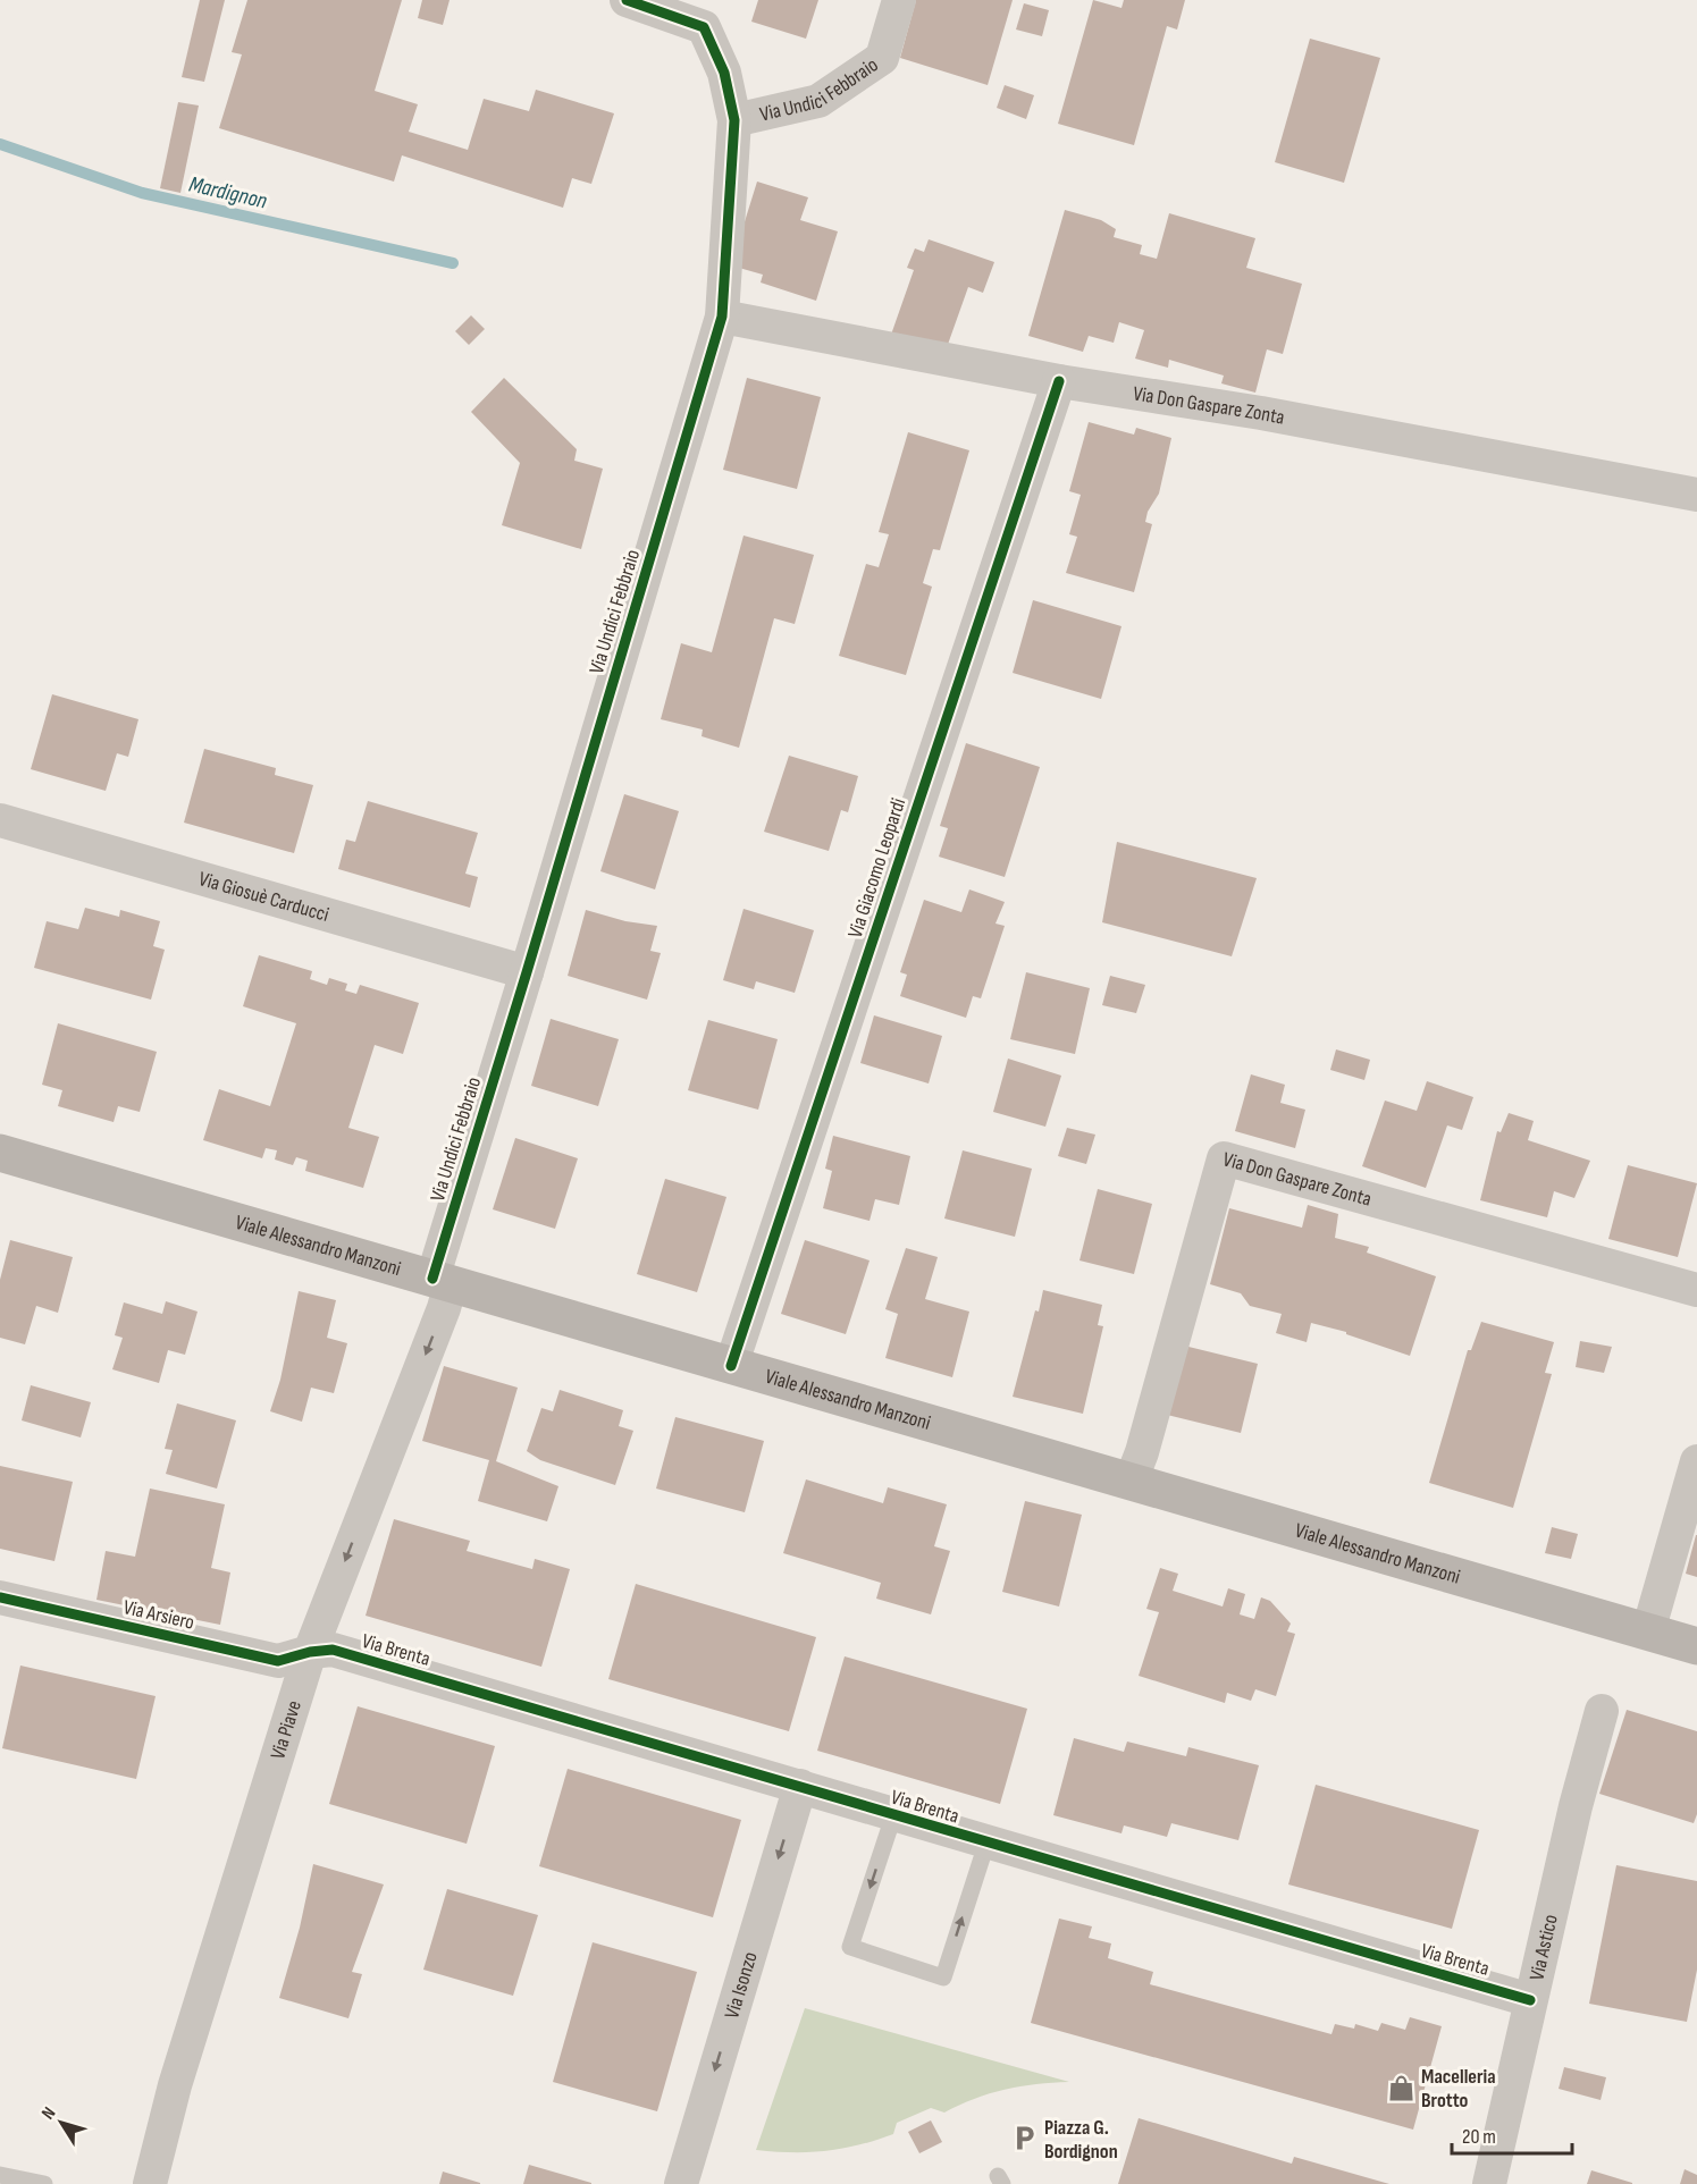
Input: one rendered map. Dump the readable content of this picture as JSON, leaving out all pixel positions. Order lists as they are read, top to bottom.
{
  "streets": {
    "main road": ["Viale Alessandro Manzoni"],
    "street": [
      "Via Undici Febbraio",
      "Via Don Gaspare Zonta",
      "Via Giacomo Leopardi",
      "Via Giosuè Carducci",
      "Via Arsiero",
      "Via Brenta",
      "Via Piave",
      "Via Astico",
      "Via Isonzo"
    ]
  },
  "crossings": [
    ["Via Undici Febbraio", "Via Don Gaspare Zonta"],
    ["Via Undici Febbraio", "Via Giosuè Carducci"],
    ["Via Undici Febbraio", "Viale Alessandro Manzoni"],
    ["Via Undici Febbraio", "Via Piave"],
    ["Via Don Gaspare Zonta", "Via Giacomo Leopardi"],
    ["Via Don Gaspare Zonta", "Viale Alessandro Manzoni"],
    ["Via Giacomo Leopardi", "Viale Alessandro Manzoni"],
    ["Viale Alessandro Manzoni", "Via Piave"],
    ["Via Arsiero", "Via Brenta"],
    ["Via Arsiero", "Via Piave"],
    ["Via Brenta", "Via Piave"],
    ["Via Brenta", "Via Astico"],
    ["Via Brenta", "Via Isonzo"]
  ],
  "one_way": ["Via Piave", "Via Isonzo"],
  "water": ["Mardignon"],
  "places": {
    "shop": ["Macelleria Brotto"],
    "parking": ["Piazza G. Bordignon"]
  },
  "scale_bar": "20 m",
  "north": "top left"
}
